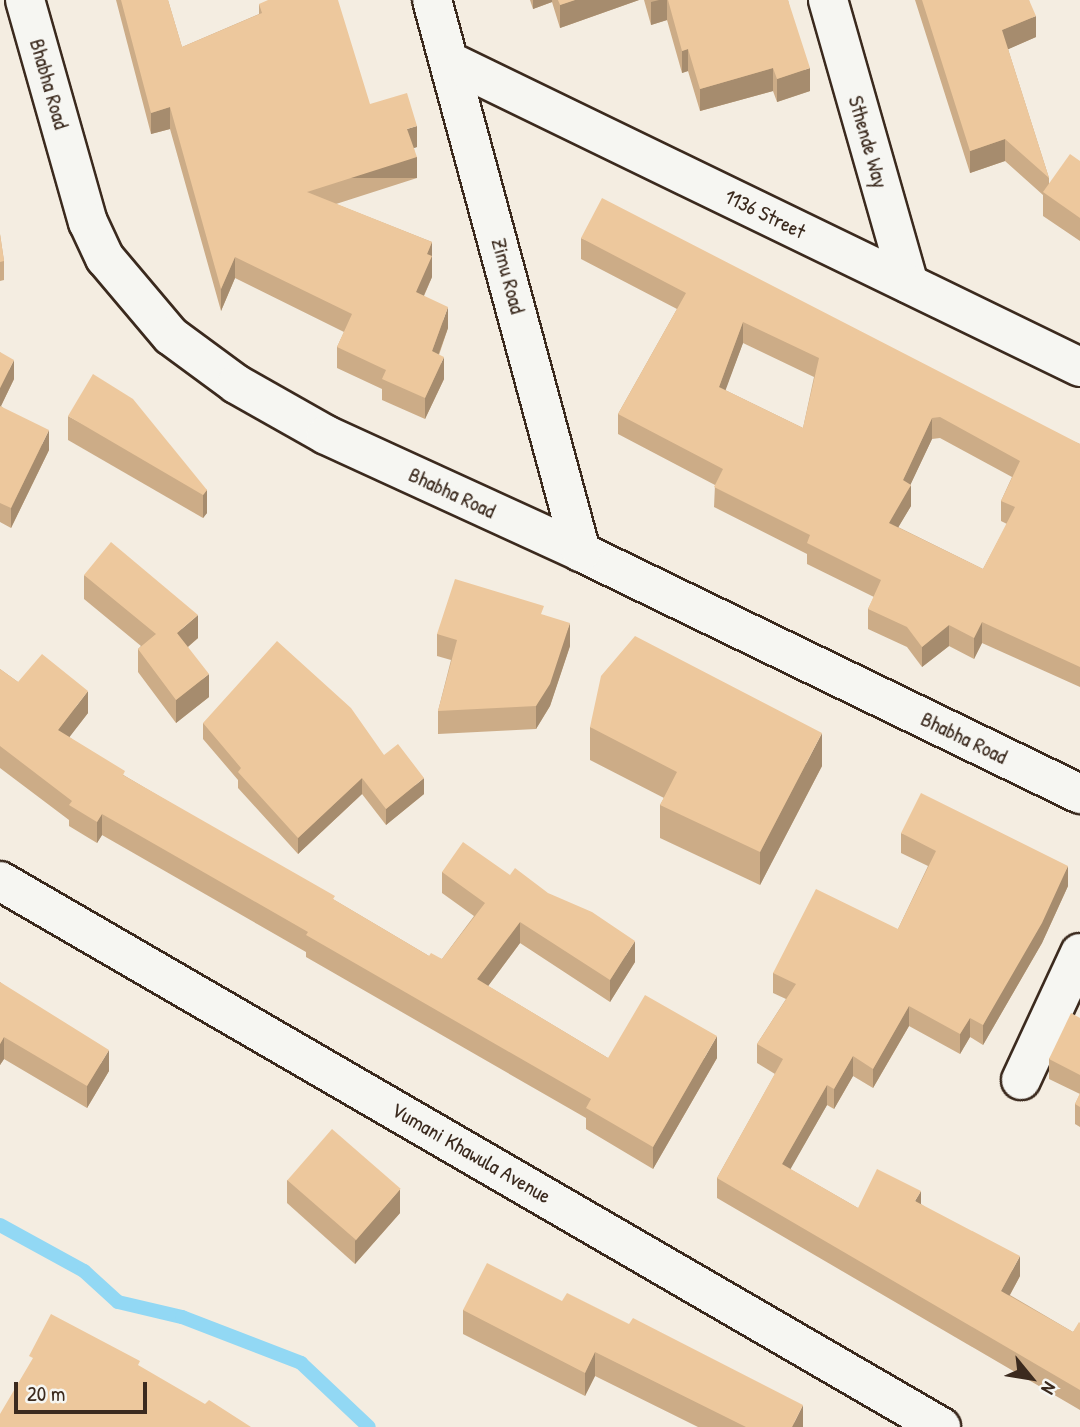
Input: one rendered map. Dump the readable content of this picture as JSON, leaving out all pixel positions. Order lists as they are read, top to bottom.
{
  "streets": {
    "street": [
      "Bhabha Road",
      "Sthende Way",
      "1136 Street",
      "Zimu Road",
      "Vumani Khawula Avenue"
    ]
  },
  "crossings": [
    ["Bhabha Road", "Zimu Road"],
    ["Sthende Way", "1136 Street"],
    ["1136 Street", "Zimu Road"]
  ],
  "scale_bar": "20 m",
  "north": "bottom right"
}
